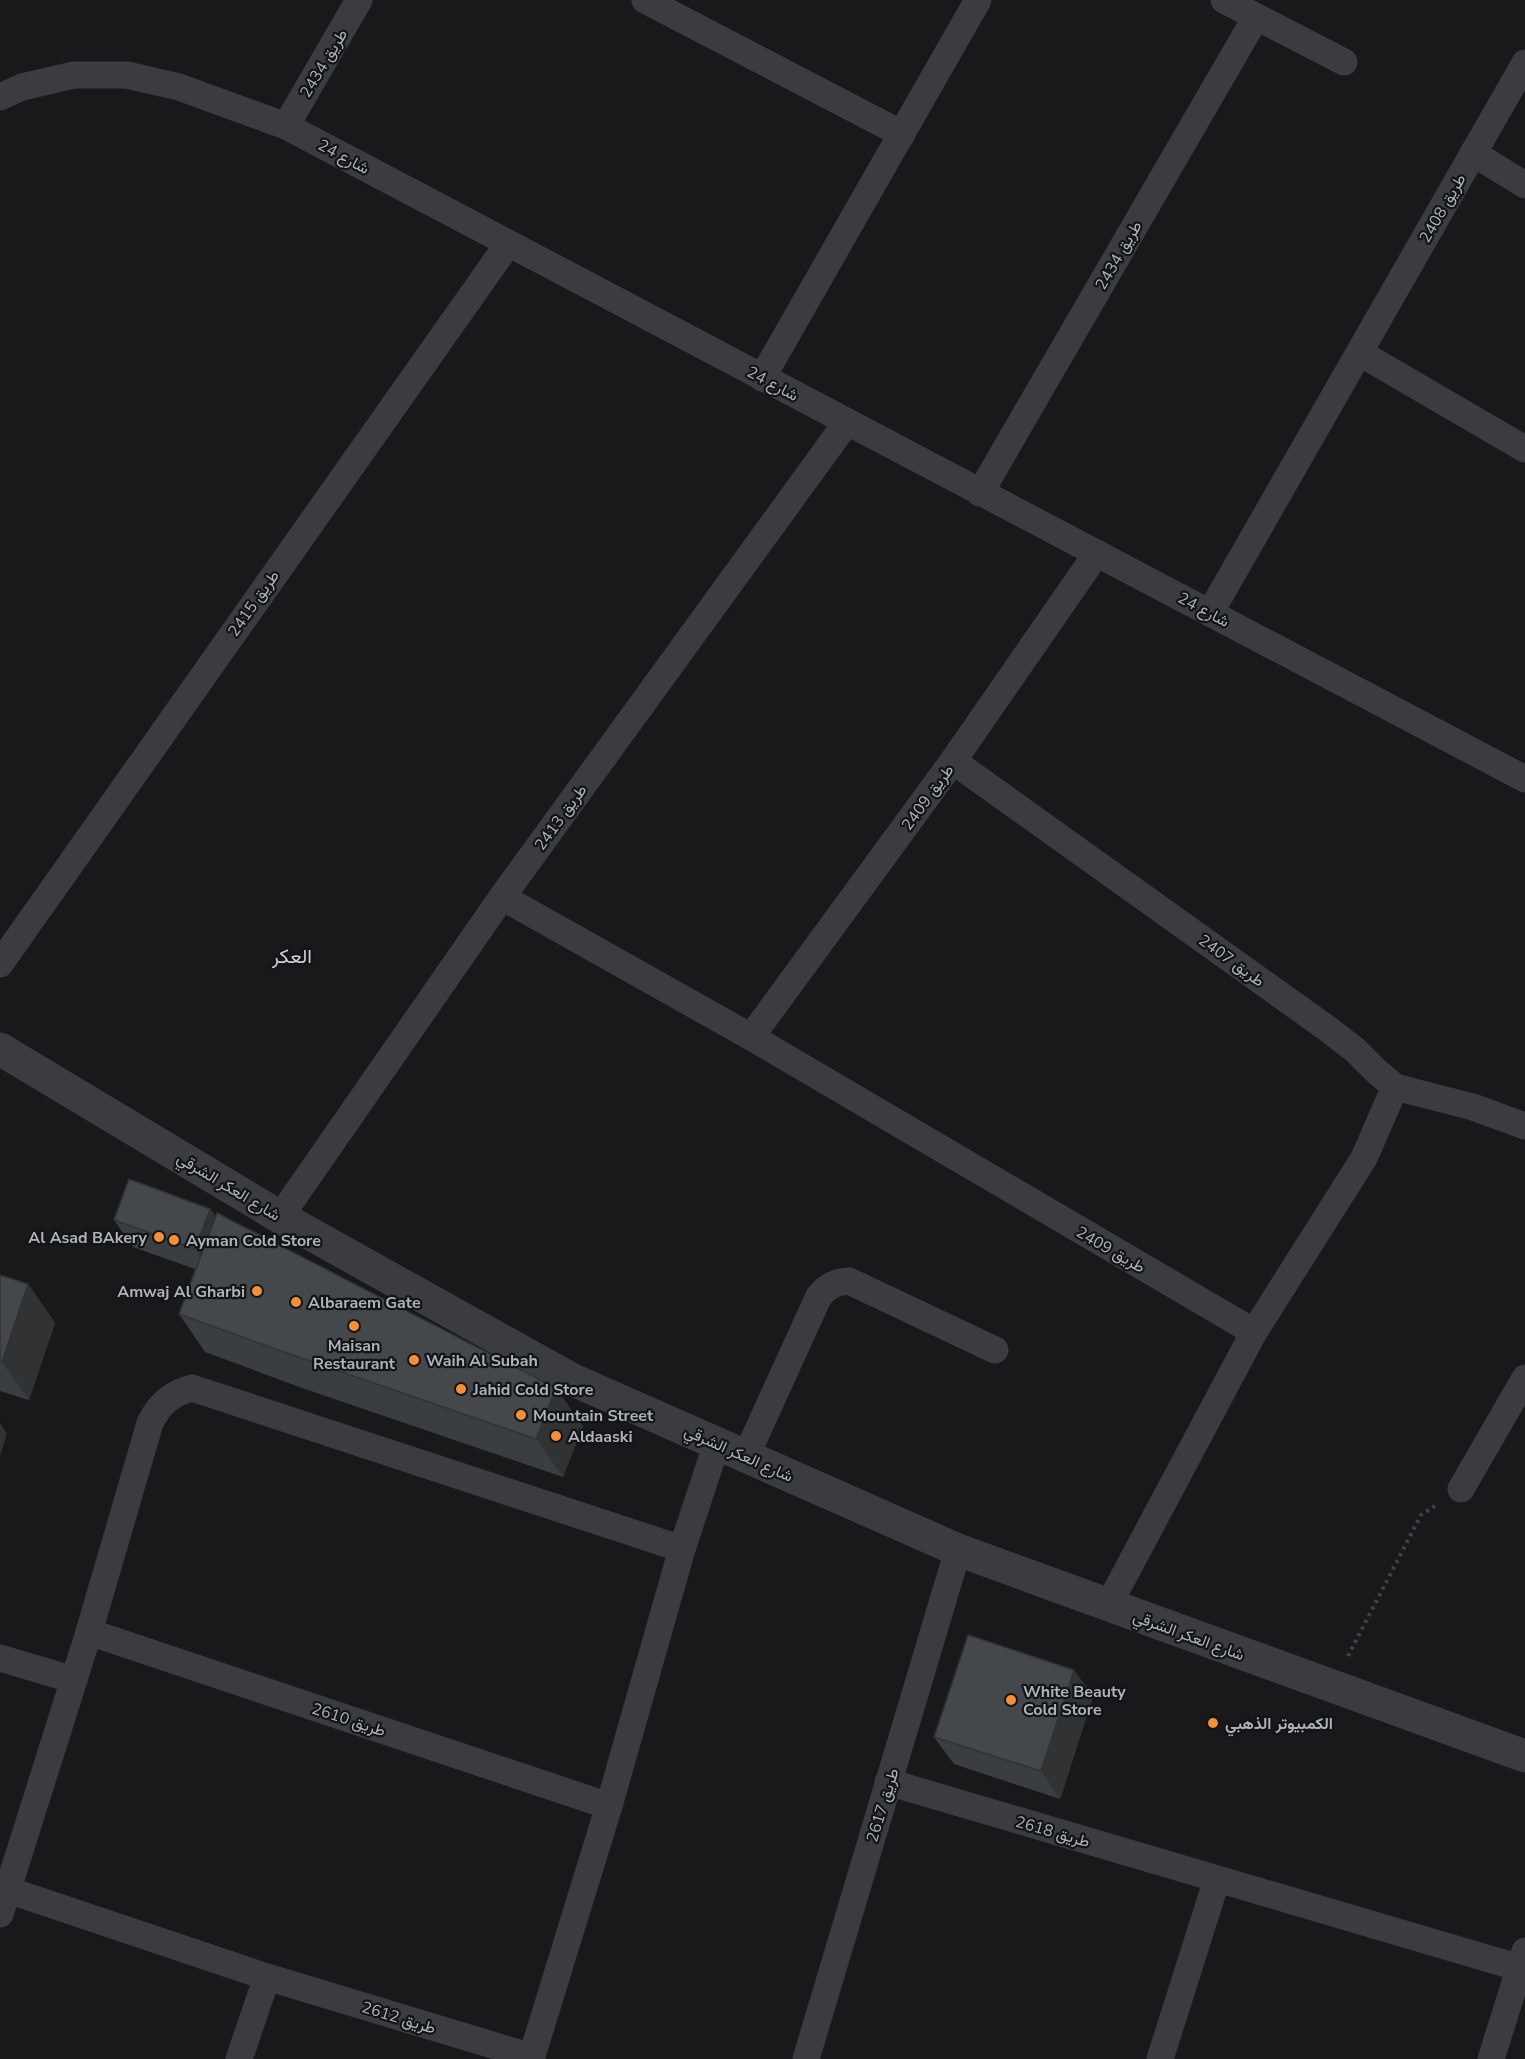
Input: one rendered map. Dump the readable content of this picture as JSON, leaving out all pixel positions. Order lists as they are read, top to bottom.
{
  "streets": {
    "street": [
      "طريق 2434",
      "شارع 24",
      "طريق 2408",
      "طريق 2415",
      "طريق 2409",
      "طريق 2413",
      "طريق 2407",
      "شارع العكر الشرقي",
      "طريق 2610",
      "طريق 2617",
      "طريق 2618",
      "طريق 2612"
    ]
  },
  "crossings": [
    ["طريق 2434", "شارع 24"],
    ["شارع 24", "طريق 2408"],
    ["شارع 24", "طريق 2415"],
    ["شارع 24", "طريق 2409"],
    ["شارع 24", "طريق 2413"],
    ["طريق 2409", "طريق 2413"],
    ["طريق 2409", "طريق 2407"],
    ["طريق 2413", "شارع العكر الشرقي"],
    ["شارع العكر الشرقي", "طريق 2617"],
    ["طريق 2617", "طريق 2618"]
  ],
  "districts": ["العكر"],
  "places": [
    "Al Asad BAkery",
    "Ayman Cold Store",
    "Amwaj Al Gharbi",
    "Albaraem Gate",
    "Maisan Restaurant",
    "Waih Al Subah",
    "Jahid Cold Store",
    "Mountain Street",
    "Aldaaski",
    "White Beauty Cold Store",
    "الكمبيوتر الذهبي"
  ]
}
